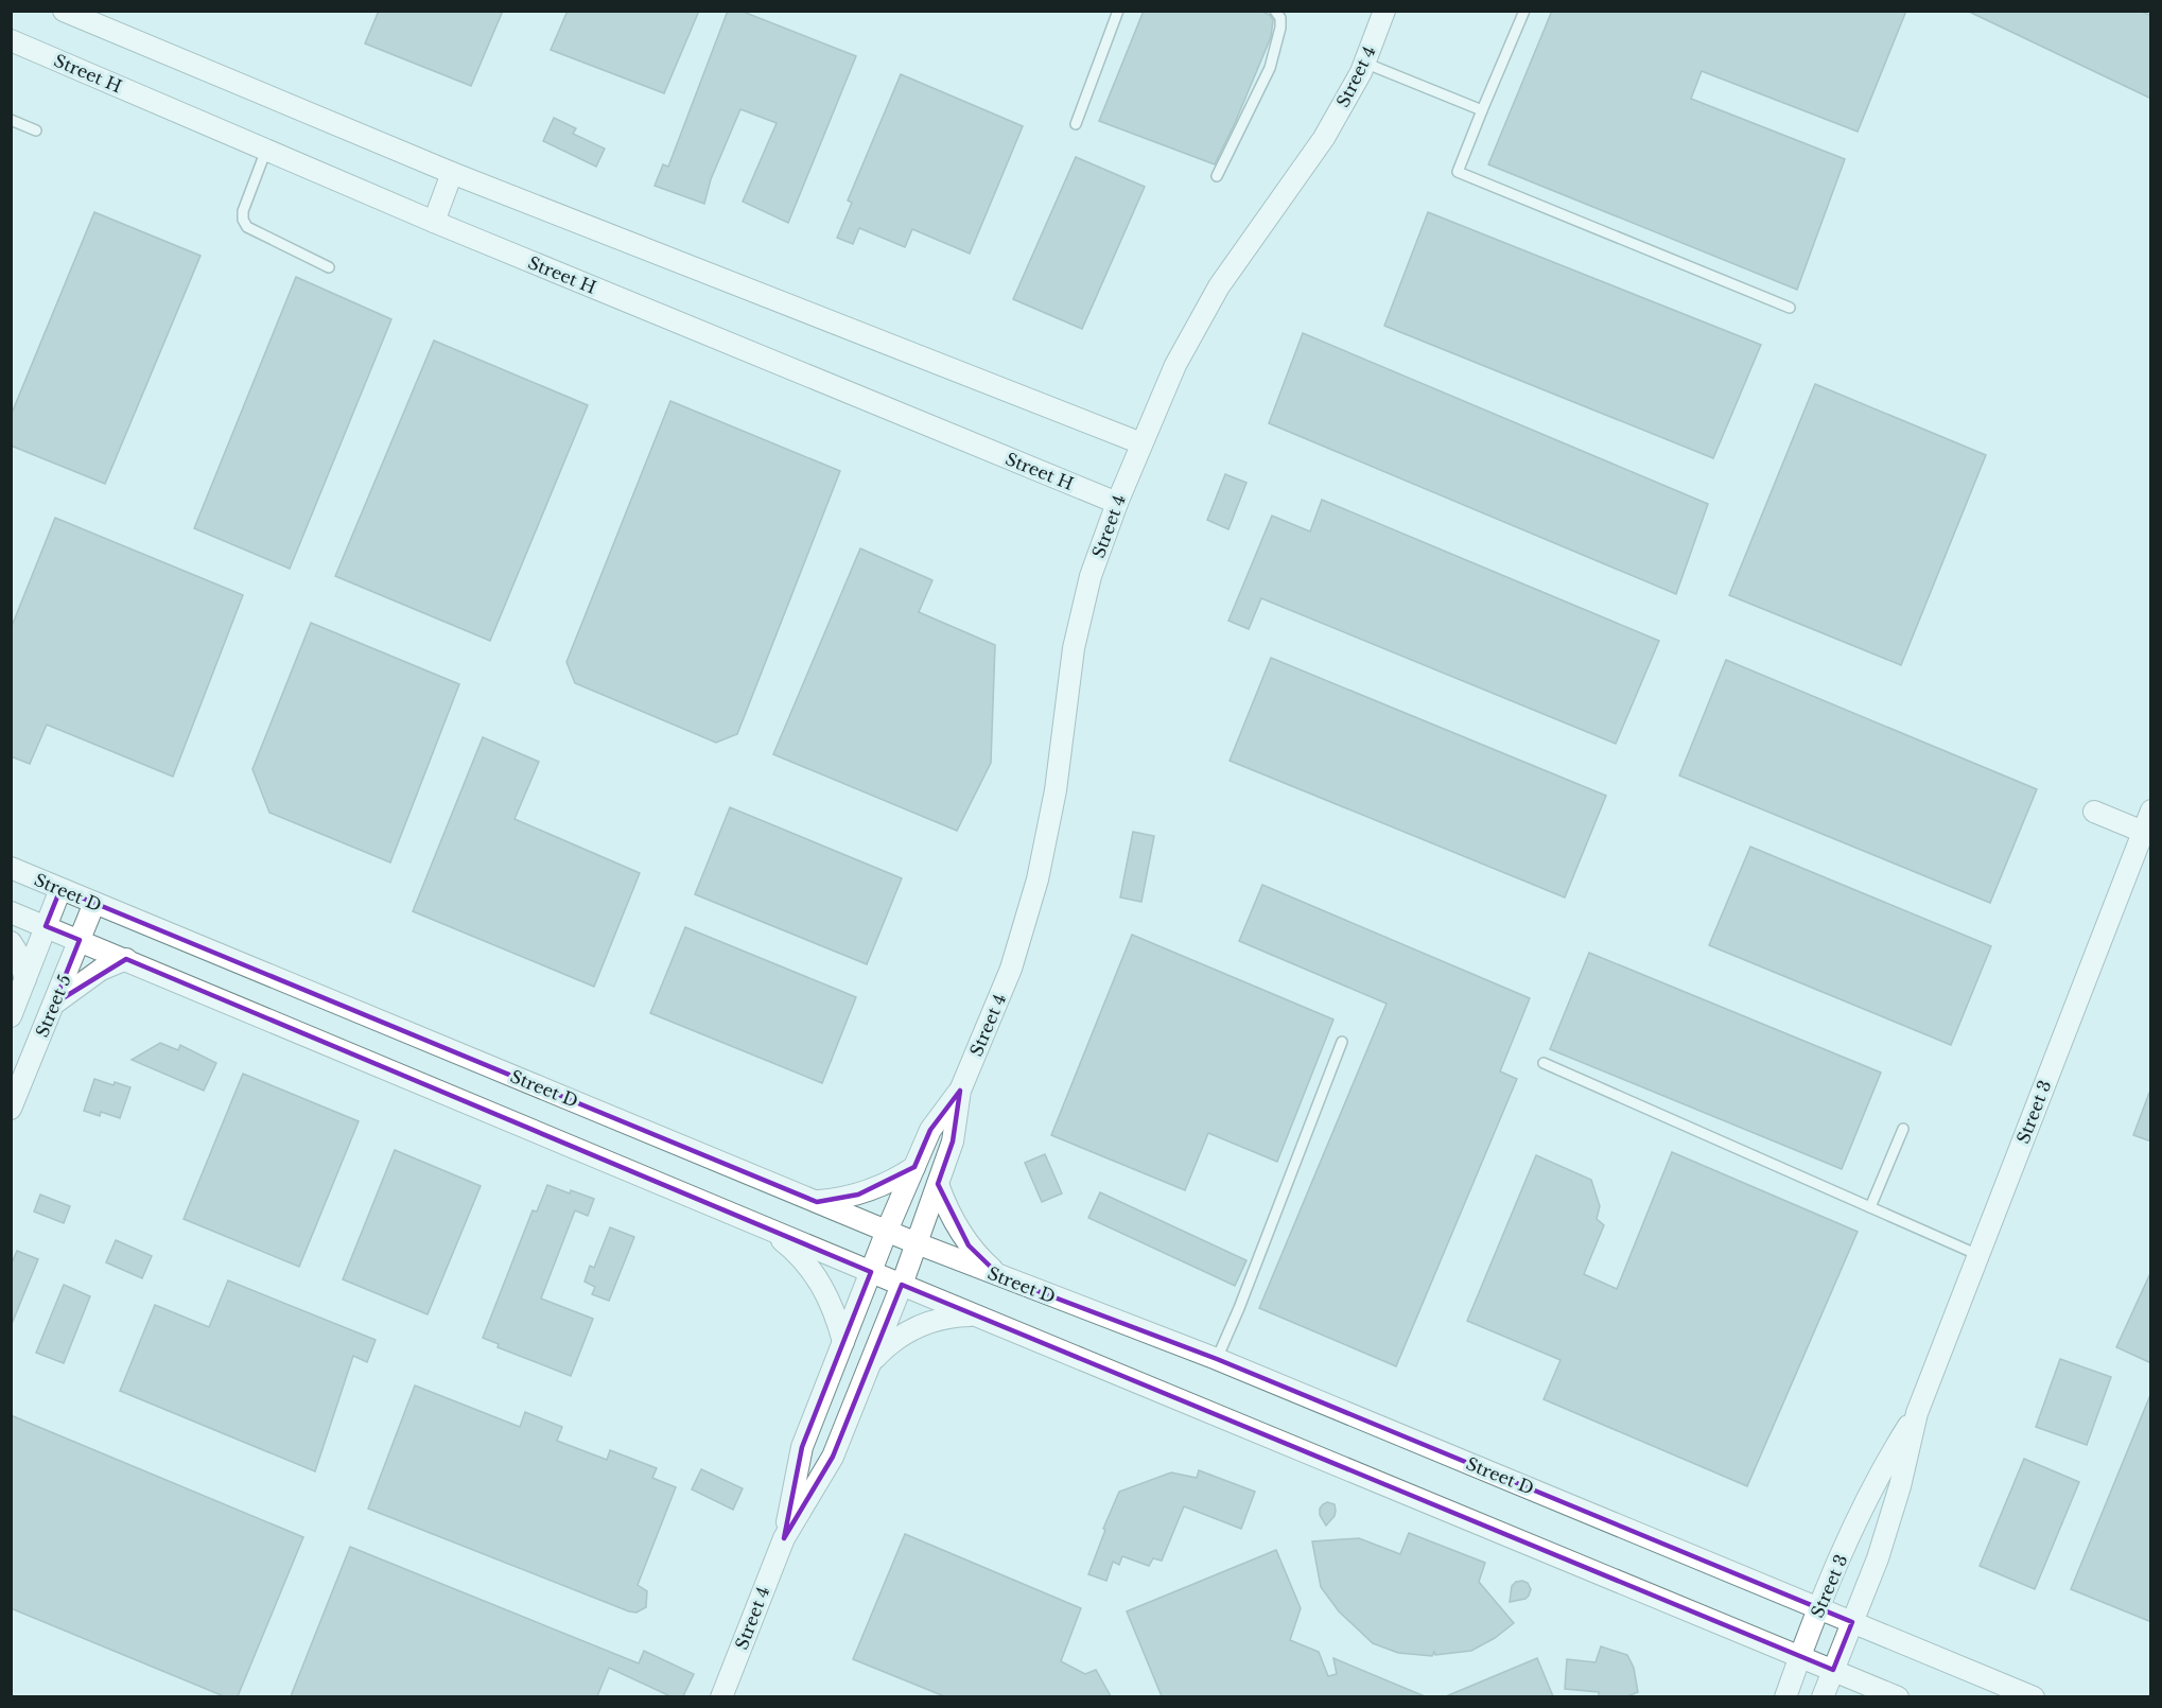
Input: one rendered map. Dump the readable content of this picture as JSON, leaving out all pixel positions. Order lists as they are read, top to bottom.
{
  "streets": {
    "street": [
      "Street H",
      "Street 4",
      "Street D",
      "Street 5",
      "Street 3"
    ]
  },
  "crossings": [
    ["Street H", "Street 4"],
    ["Street 4", "Street D"],
    ["Street D", "Street 5"],
    ["Street D", "Street 3"]
  ]
}
